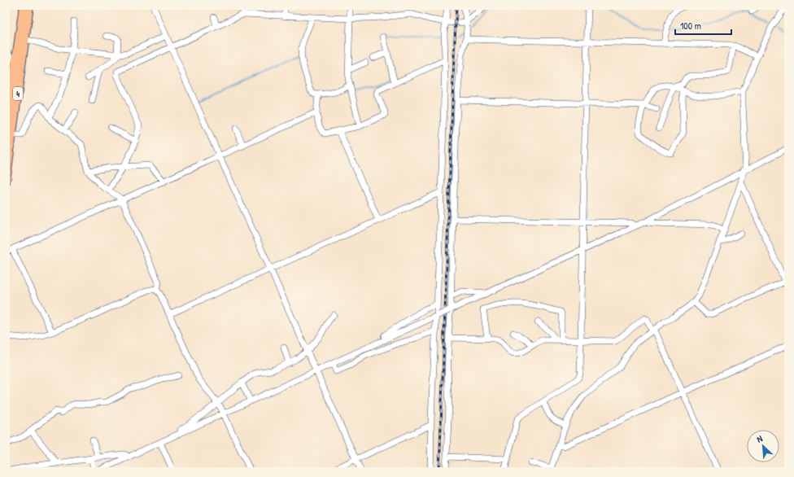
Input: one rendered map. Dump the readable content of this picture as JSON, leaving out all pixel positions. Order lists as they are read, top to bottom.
{
  "streets": {
    "highway": ["4"]
  },
  "scale_bar": "100 m",
  "north": "top left"
}
